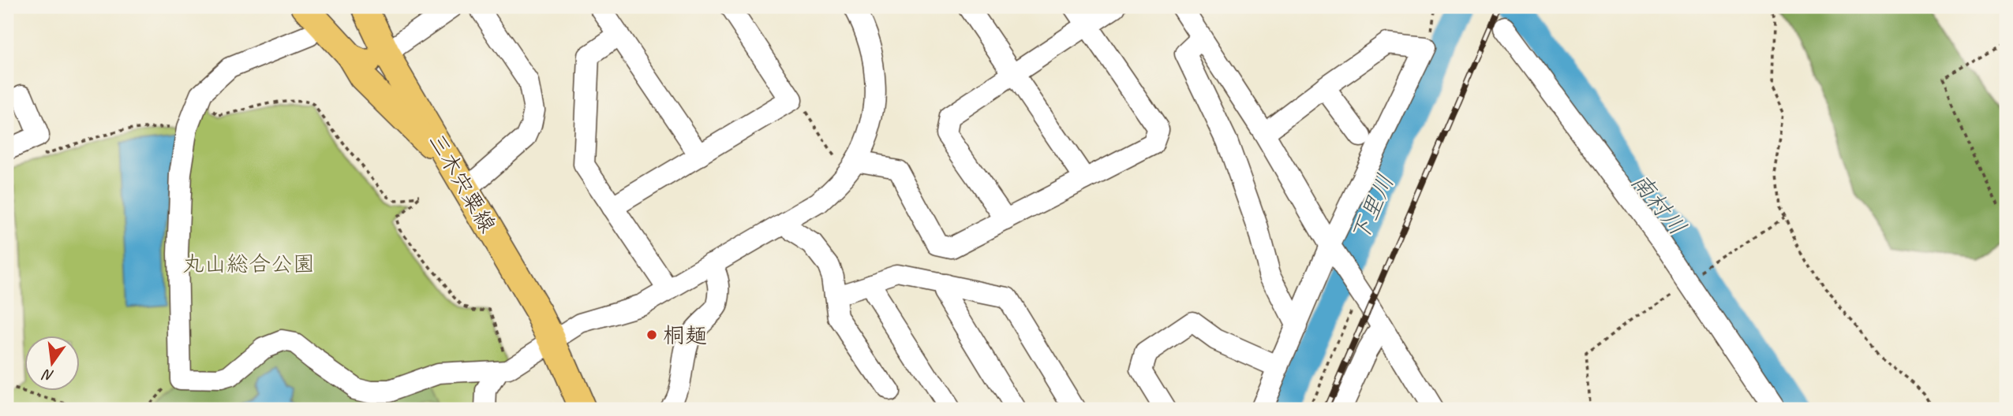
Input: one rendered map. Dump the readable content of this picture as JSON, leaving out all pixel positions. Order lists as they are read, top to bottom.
{
  "streets": {
    "main road": ["三木宍粟線"]
  },
  "water": ["南村川", "下里川"],
  "parks": ["丸山総合公園"],
  "places": ["桐麺"],
  "north": "bottom"
}
